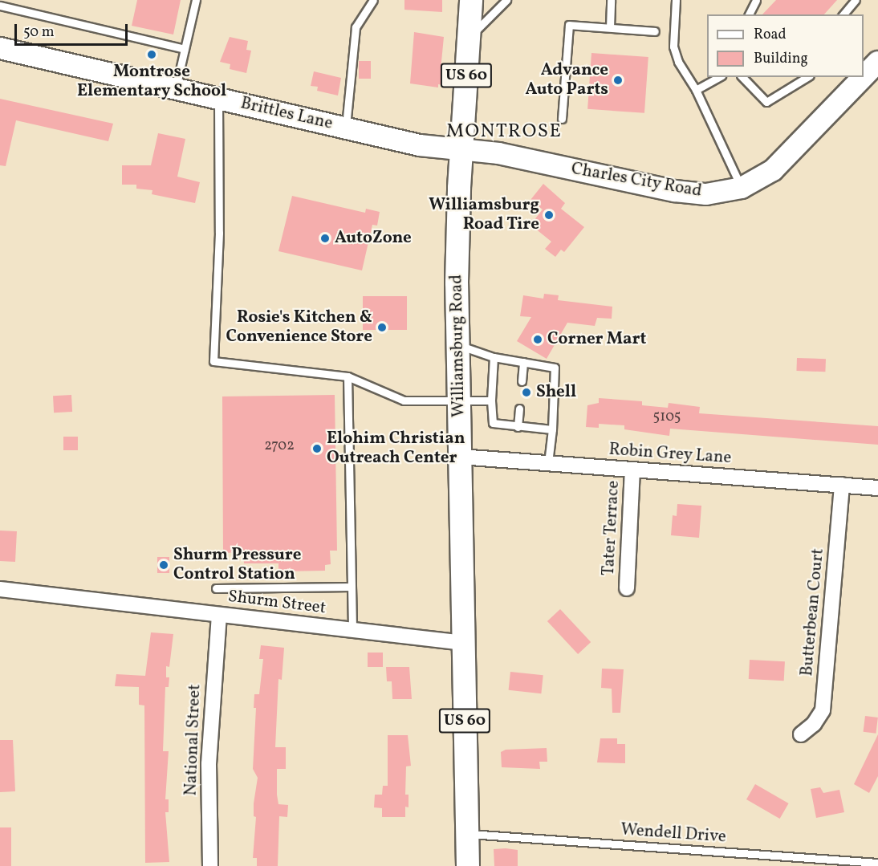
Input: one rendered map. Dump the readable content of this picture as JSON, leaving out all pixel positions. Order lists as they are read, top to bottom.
{
  "streets": {
    "main road": [
      "US 60",
      "Brittles Lane",
      "Charles City Road",
      "Williamsburg Road"
    ],
    "street": [
      "Robin Grey Lane",
      "Tater Terrace",
      "Shurm Street",
      "Butterbean Court",
      "National Street"
    ],
    "lane": ["Wendell Drive"]
  },
  "crossings": [
    ["Brittles Lane", "Charles City Road"],
    ["Brittles Lane", "Williamsburg Road"],
    ["Charles City Road", "Williamsburg Road"],
    ["Williamsburg Road", "Robin Grey Lane"],
    ["Williamsburg Road", "Shurm Street"],
    ["Williamsburg Road", "Wendell Drive"],
    ["Robin Grey Lane", "Tater Terrace"],
    ["Robin Grey Lane", "Butterbean Court"],
    ["Shurm Street", "National Street"]
  ],
  "districts": ["MONTROSE"],
  "places": [
    "Montrose Elementary School",
    "Advance Auto Parts",
    "Williamsburg Road Tire",
    "AutoZone",
    "Rosie's Kitchen & Convenience Store",
    "Corner Mart",
    "Shell",
    "Elohim Christian Outreach Center",
    "Shurm Pressure Control Station"
  ],
  "house_numbers": ["5105", "2702"],
  "legend": ["Road", "Building"],
  "scale_bar": "50 m"
}
